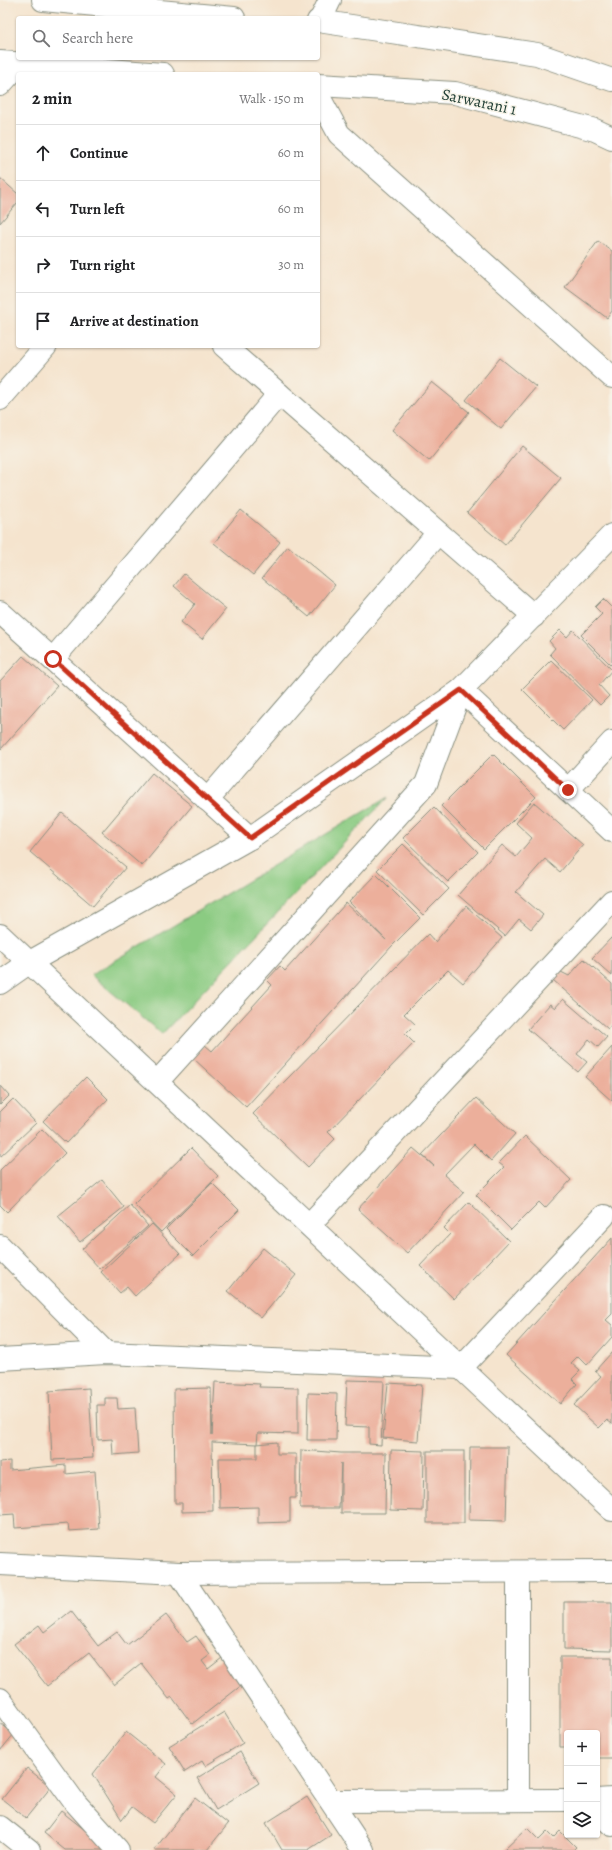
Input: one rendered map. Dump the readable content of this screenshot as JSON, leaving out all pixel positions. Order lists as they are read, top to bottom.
{
  "streets": {
    "street": ["Sarwarani 1"]
  },
  "page": {
    "search": "Search here",
    "heading": ["2 min", "Walk · 150 m"],
    "list": [
      ["Continue", "60 m"],
      ["Turn left", "60 m"],
      ["Turn right", "30 m"],
      "Arrive at destination"
    ],
    "map_buttons": ["+", "−"]
  }
}
